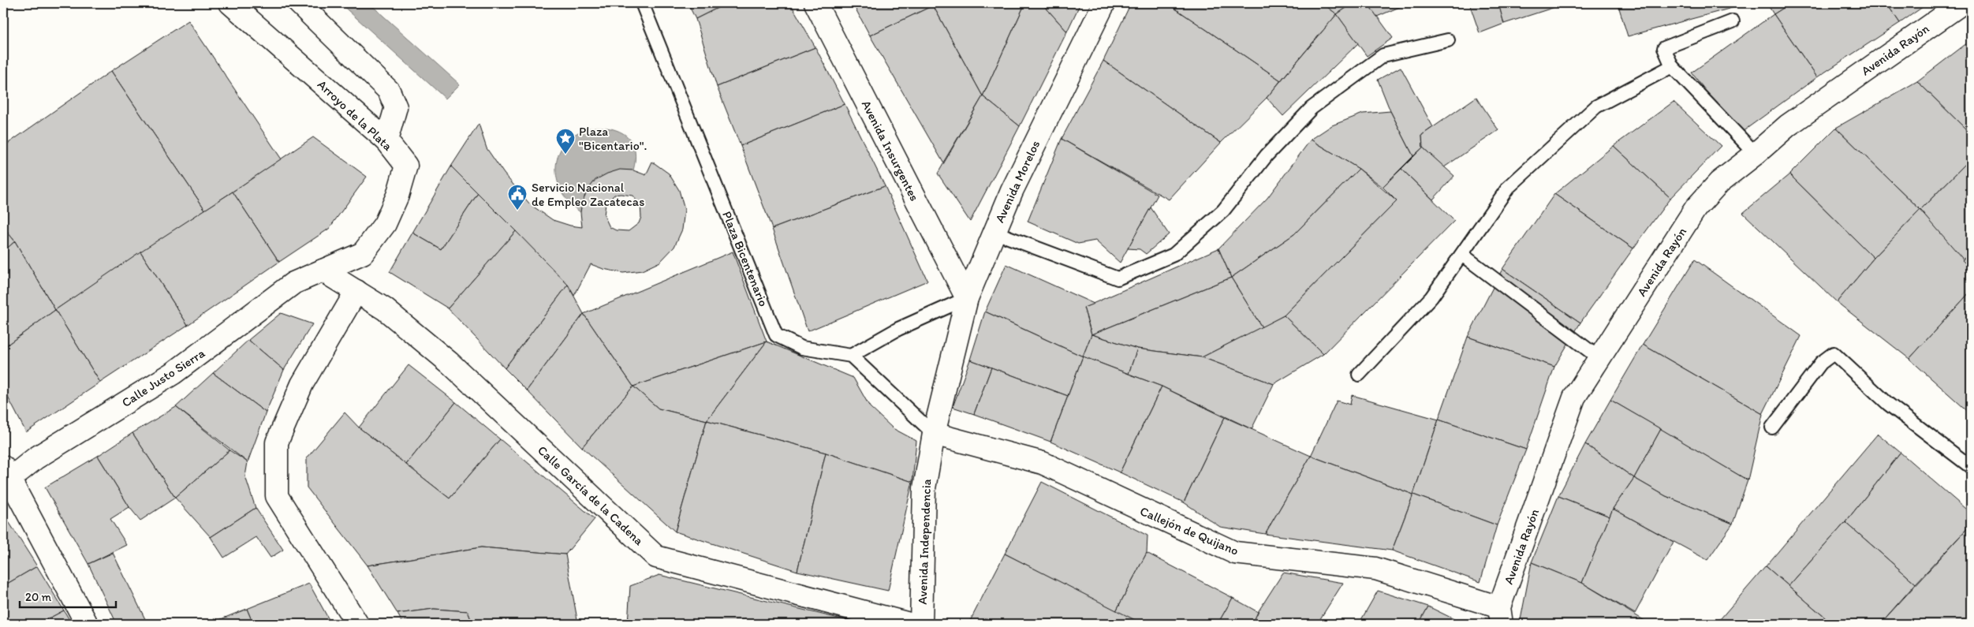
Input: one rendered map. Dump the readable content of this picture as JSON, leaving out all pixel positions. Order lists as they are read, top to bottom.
{
  "streets": {
    "street": [
      "Avenida Rayón",
      "Arroyo de la Plata",
      "Avenida Insurgentes",
      "Avenida Morelos",
      "Calle Justo Sierra",
      "Calle García de la Cadena",
      "Callejón de Quijano",
      "Avenida Independencia"
    ],
    "lane": ["Plaza Bicentenario"]
  },
  "crossings": [
    ["Avenida Rayón", "Callejón de Quijano"],
    ["Arroyo de la Plata", "Calle Justo Sierra"],
    ["Arroyo de la Plata", "Calle García de la Cadena"],
    ["Avenida Insurgentes", "Avenida Morelos"],
    ["Avenida Morelos", "Avenida Independencia"],
    ["Calle Justo Sierra", "Calle García de la Cadena"],
    ["Callejón de Quijano", "Avenida Independencia"]
  ],
  "places": {
    "place": ["Plaza \"Bicentario\"."],
    "public building": ["Servicio Nacional de Empleo Zacatecas"]
  },
  "scale_bar": "20 m"
}
